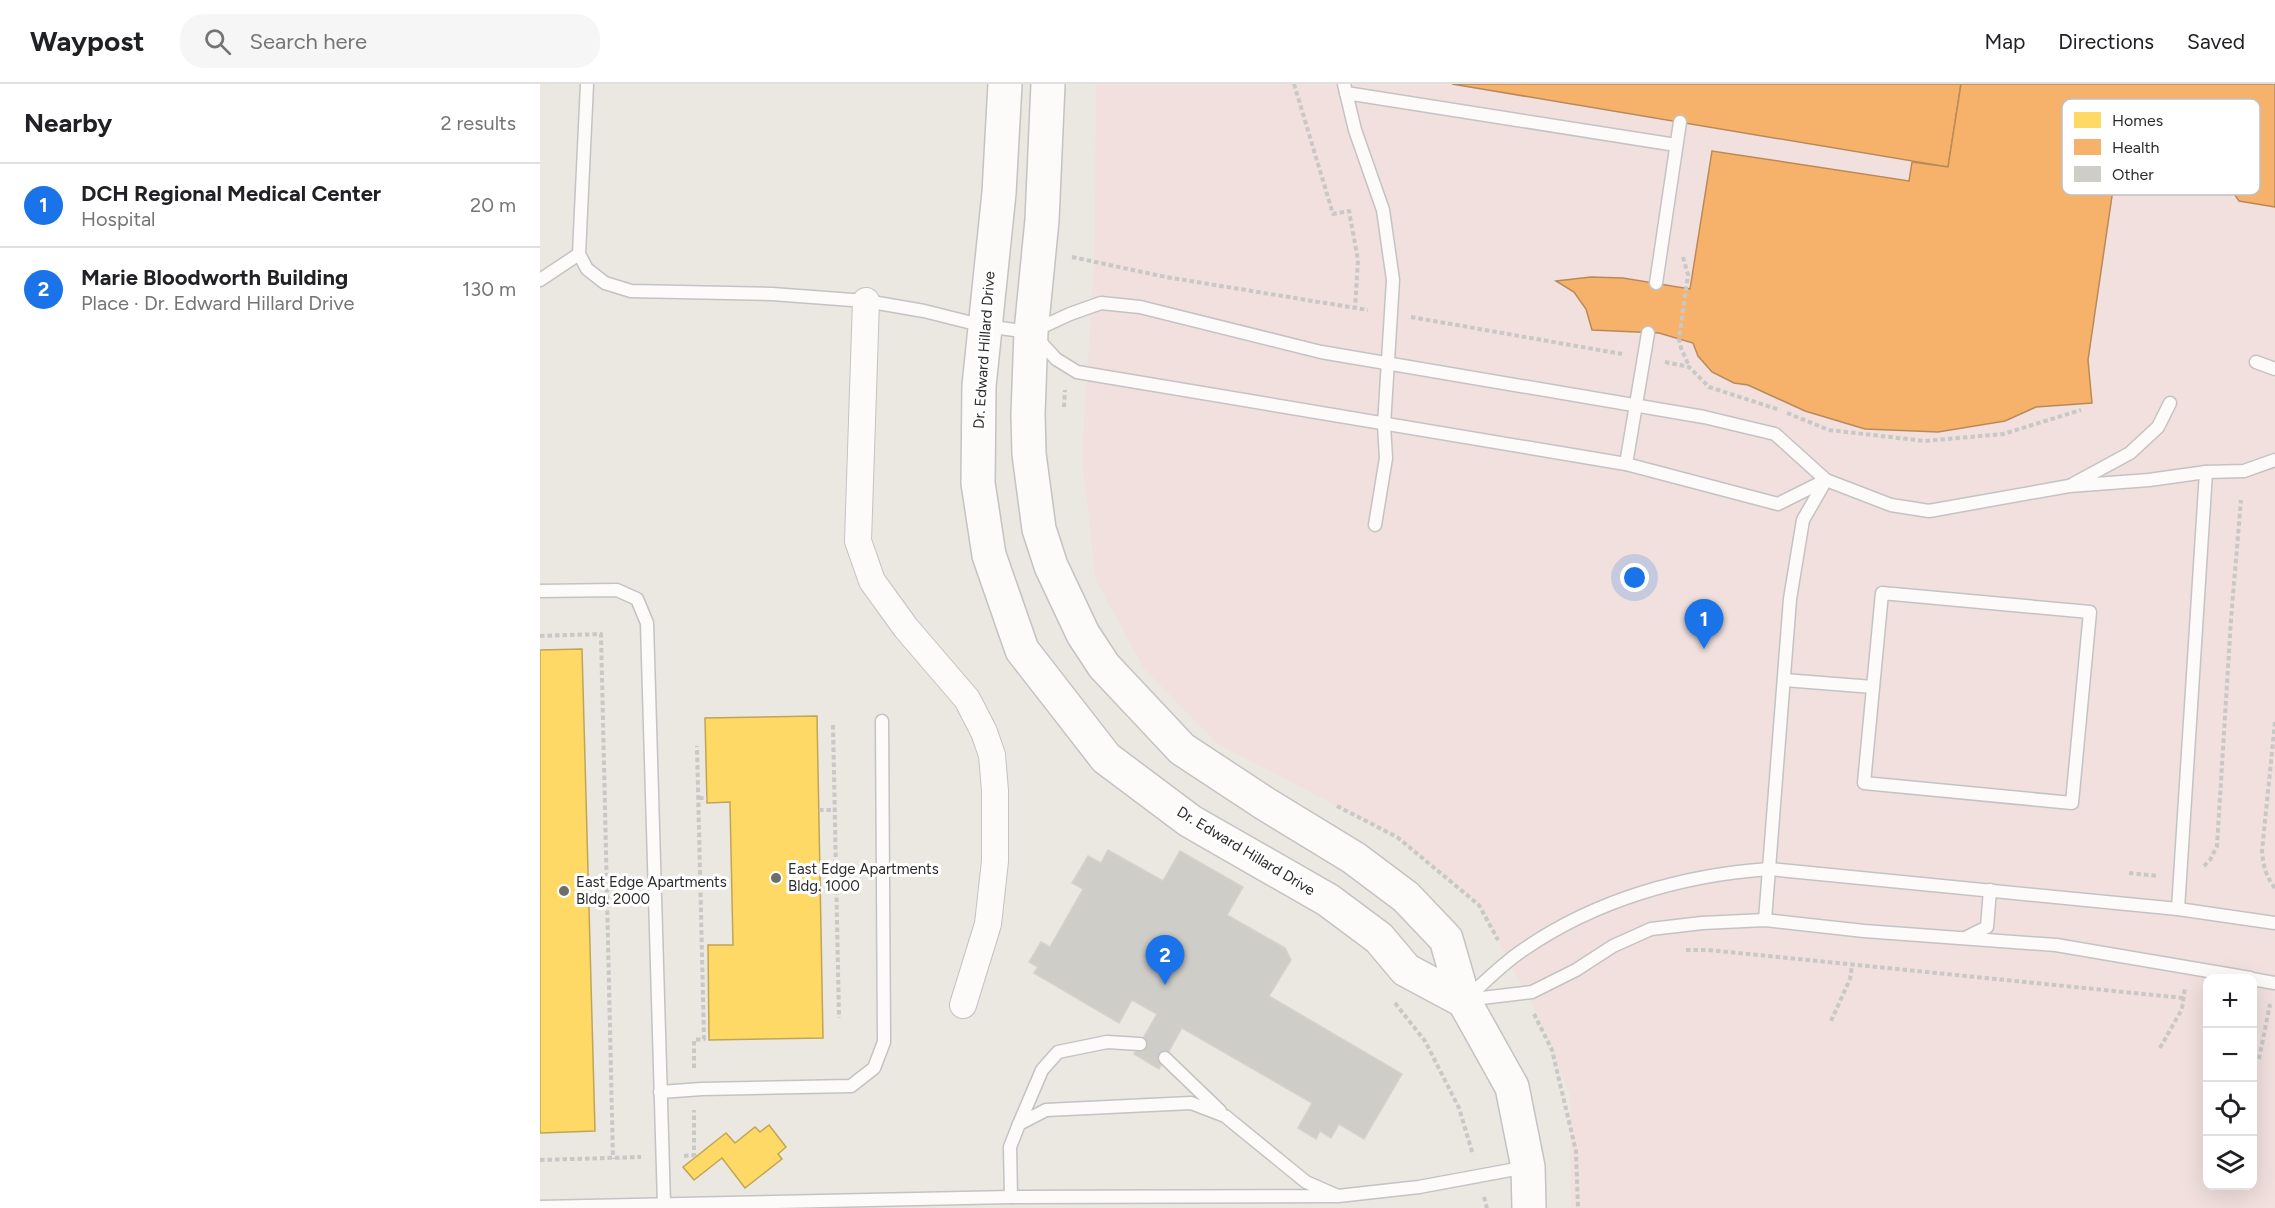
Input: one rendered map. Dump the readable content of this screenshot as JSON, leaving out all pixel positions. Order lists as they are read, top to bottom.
{
  "streets": {
    "street": ["Dr. Edward Hillard Drive"]
  },
  "places": ["East Edge Apartments Bldg. 1000", "East Edge Apartments Bldg. 2000"],
  "legend": ["Homes", "Health", "Other"],
  "page": {
    "header": "Waypost",
    "search": "Search here",
    "nav": ["Map", "Directions", "Saved"],
    "heading": ["Nearby", "2 results"],
    "list": [
      {
        "mark": "1",
        "name": "DCH Regional Medical Center",
        "note": "Hospital",
        "value": "20 m"
      },
      {
        "mark": "2",
        "name": "Marie Bloodworth Building",
        "note": "Place · Dr. Edward Hillard Drive",
        "value": "130 m"
      }
    ],
    "pins": ["1", "2"],
    "map_buttons": ["+", "−"]
  }
}
